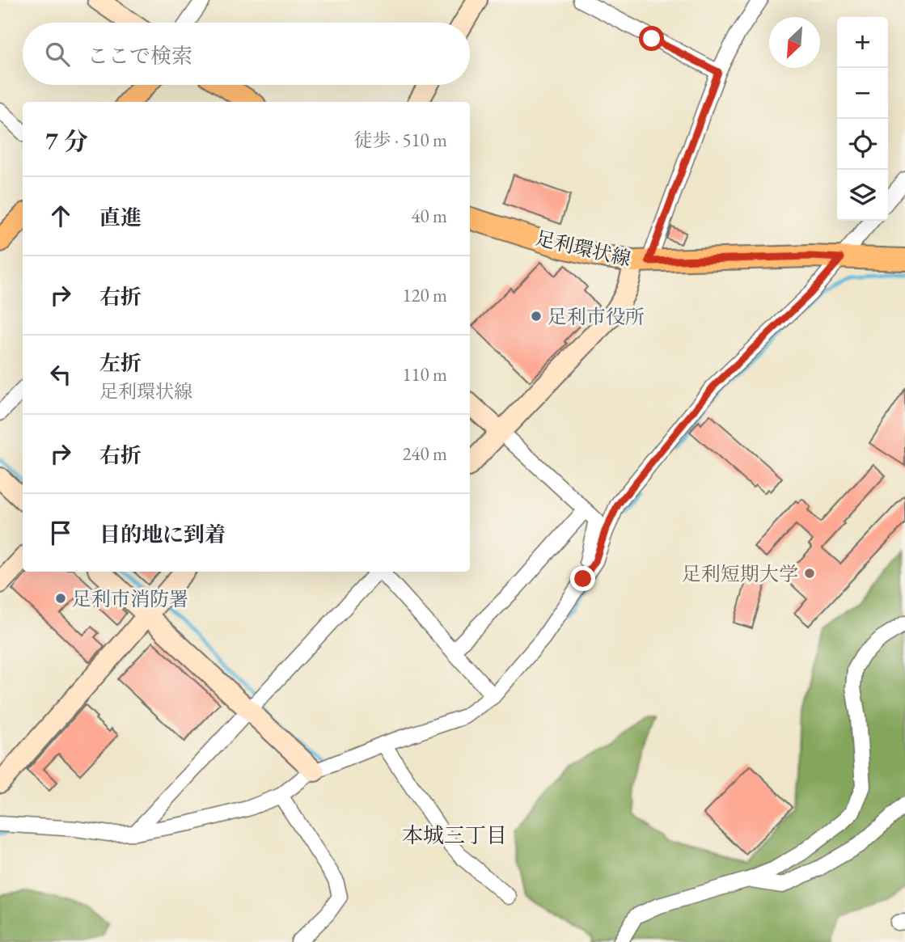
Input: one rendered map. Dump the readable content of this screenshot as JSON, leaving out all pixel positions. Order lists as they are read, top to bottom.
{
  "streets": {
    "main road": ["足利環状線"]
  },
  "districts": ["本城三丁目"],
  "places": ["足利市役所", "足利短期大学", "足利市消防署"],
  "north": "bottom left",
  "page": {
    "map_buttons": ["+", "−"],
    "search": "ここで検索",
    "heading": ["7 分", "徒歩 · 510 m"],
    "list": [
      ["直進", "40 m"],
      ["右折", "120 m"],
      ["左折", "足利環状線", "110 m"],
      ["右折", "240 m"],
      "目的地に到着"
    ]
  }
}
